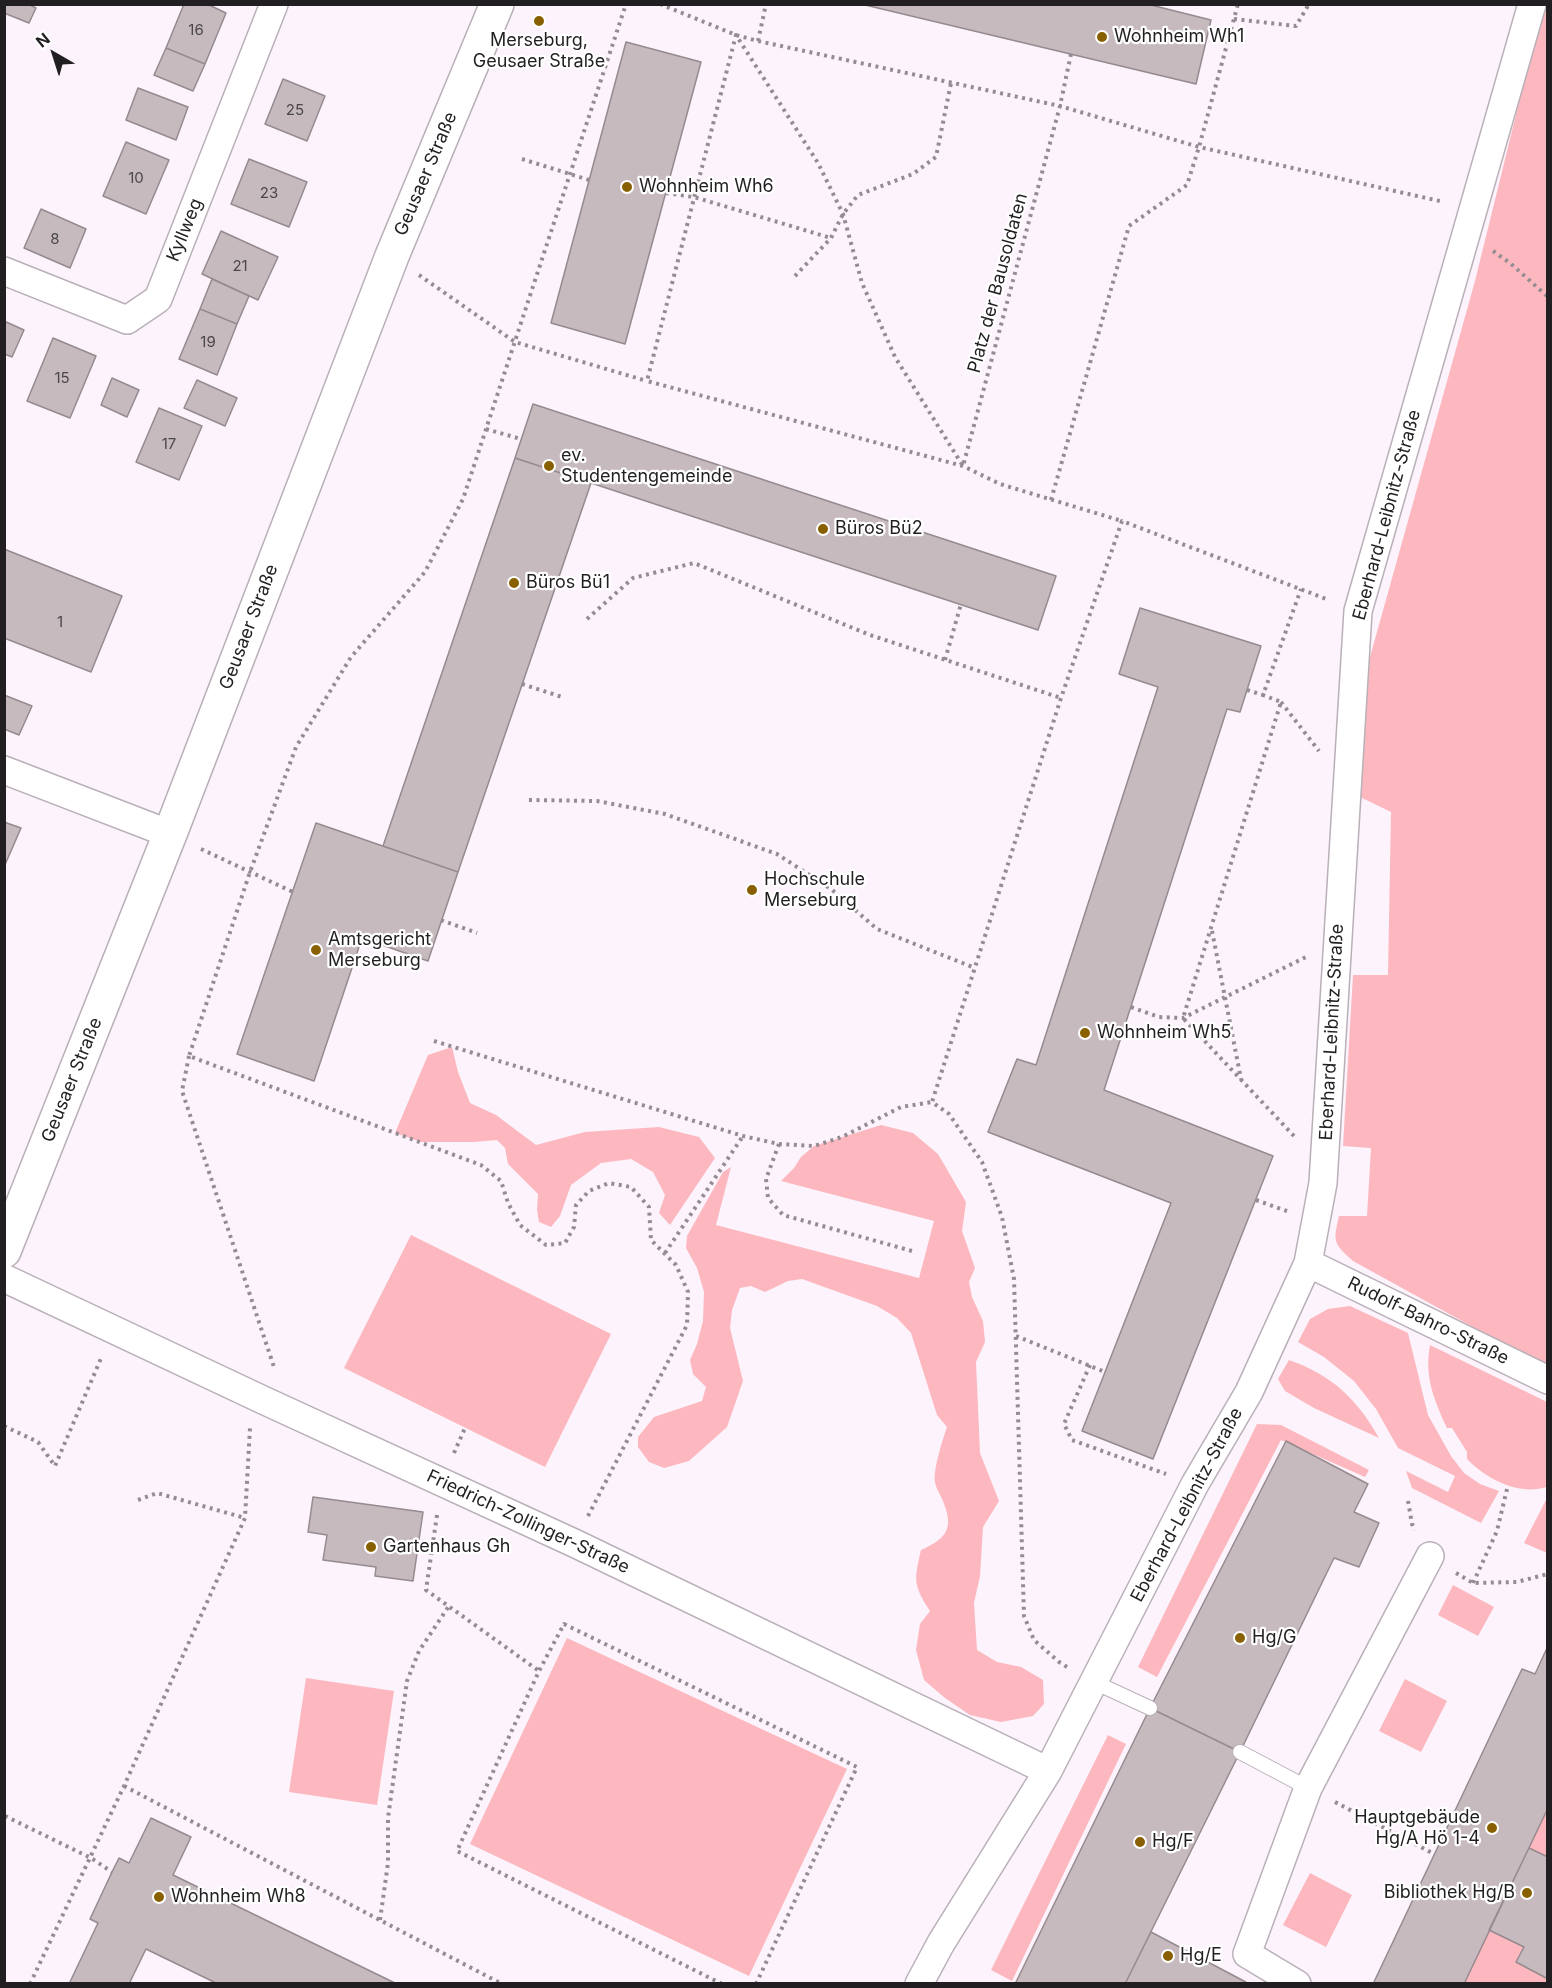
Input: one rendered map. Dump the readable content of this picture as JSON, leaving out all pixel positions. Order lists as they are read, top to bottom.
{
  "streets": {
    "street": [
      "Geusaer Straße",
      "Kyllweg",
      "Eberhard-Leibnitz-Straße",
      "Rudolf-Bahro-Straße",
      "Friedrich-Zollinger-Straße"
    ],
    "path": ["Platz der Bausoldaten"]
  },
  "crossings": [
    ["Eberhard-Leibnitz-Straße", "Rudolf-Bahro-Straße"],
    ["Eberhard-Leibnitz-Straße", "Friedrich-Zollinger-Straße"]
  ],
  "places": [
    "Merseburg, Geusaer Straße",
    "Wohnheim Wh1",
    "Wohnheim Wh6",
    "ev. Studentengemeinde",
    "Büros Bü2",
    "Büros Bü1",
    "Hochschule Merseburg",
    "Amtsgericht Merseburg",
    "Wohnheim Wh5",
    "Gartenhaus Gh",
    "Hg/G",
    "Hauptgebäude Hg/A Hö 1-4",
    "Hg/F",
    "Bibliothek Hg/B",
    "Wohnheim Wh8",
    "Hg/E"
  ],
  "house_numbers": [
    "16",
    "25",
    "10",
    "23",
    "8",
    "21",
    "19",
    "15",
    "17",
    "1"
  ],
  "north": "top left"
}
